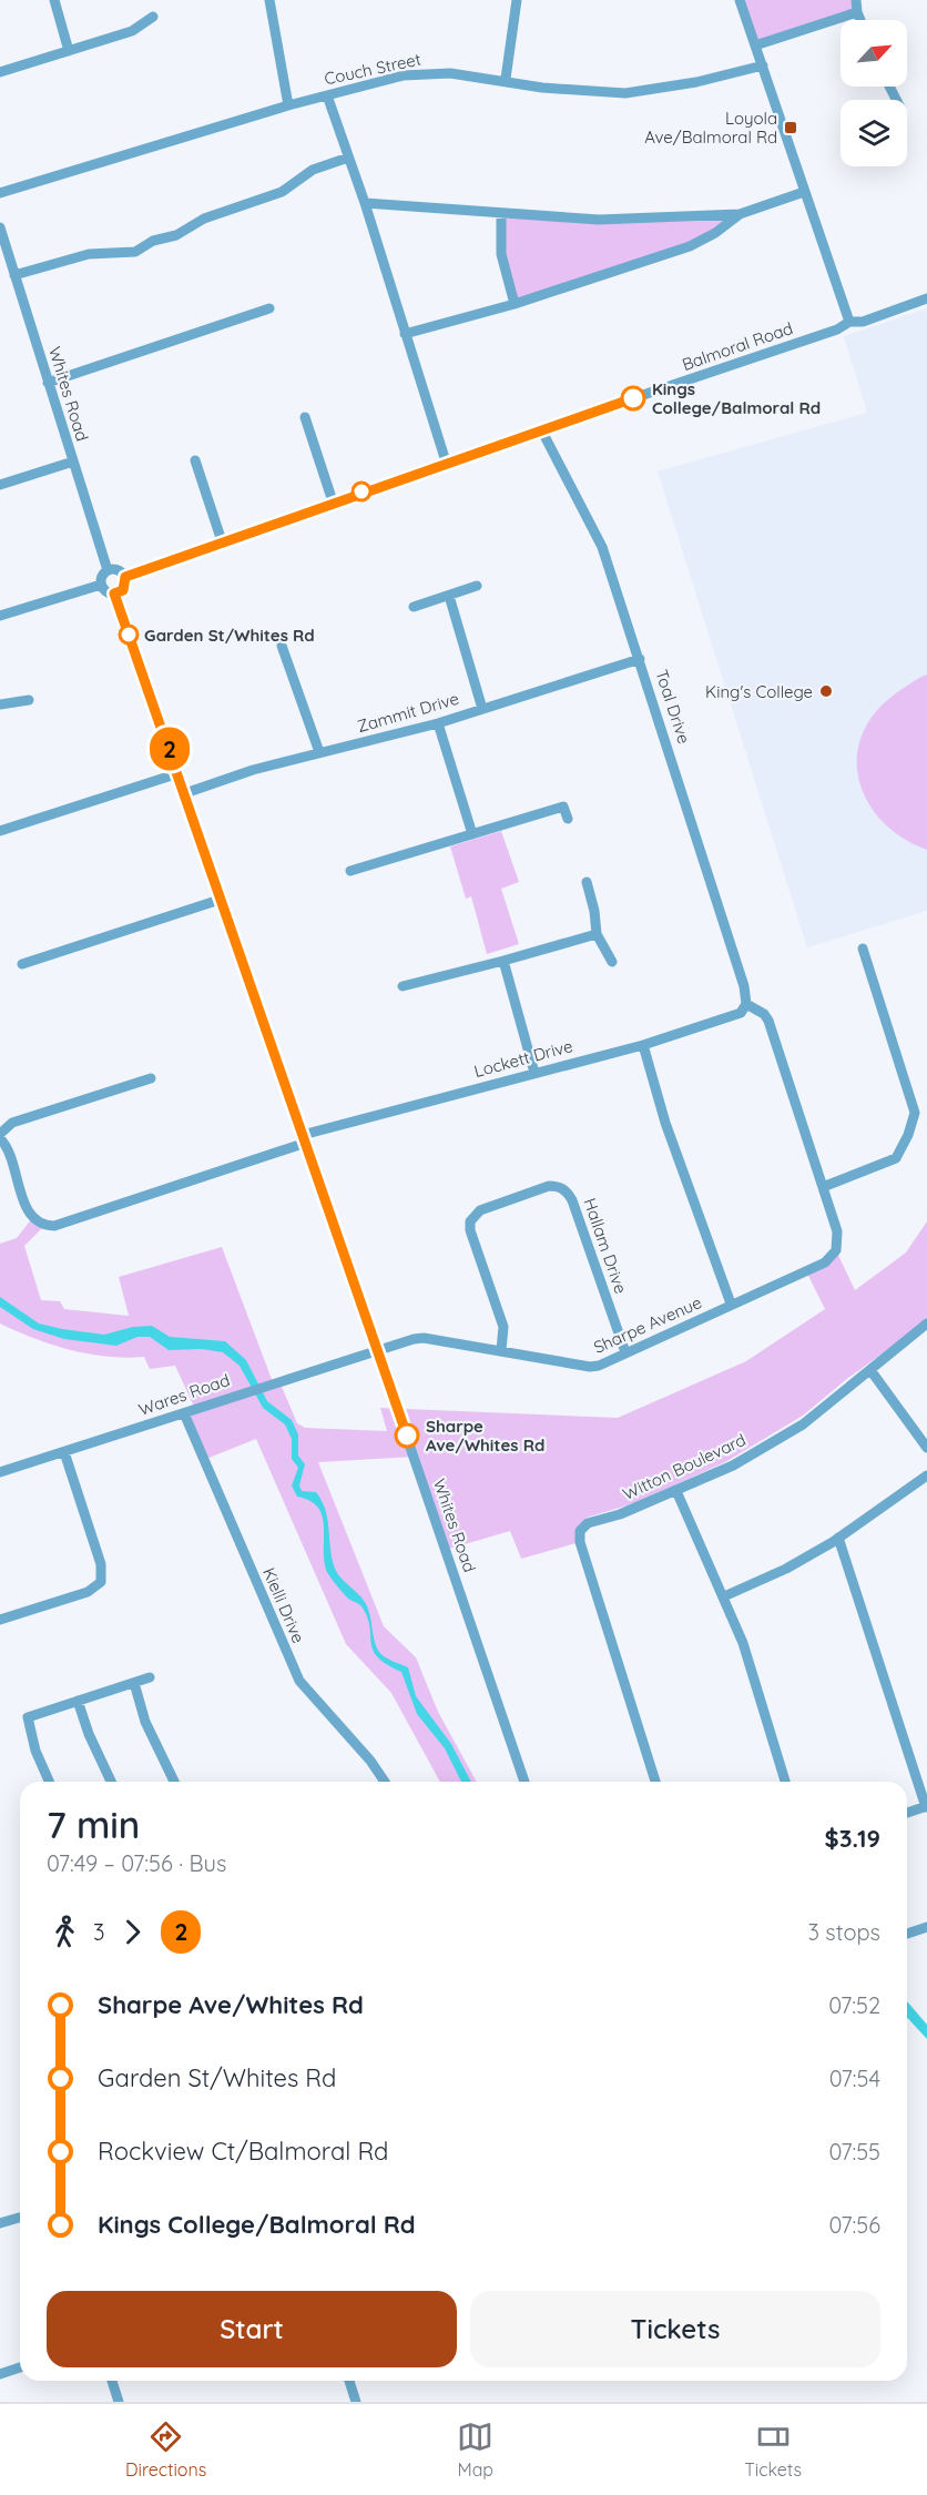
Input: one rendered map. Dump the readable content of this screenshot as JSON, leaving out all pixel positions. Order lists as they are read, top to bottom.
{
  "streets": {
    "street": [
      "Couch Street",
      "Balmoral Road",
      "Whites Road",
      "Toal Drive",
      "Zammit Drive",
      "Lockett Drive",
      "Hallam Drive",
      "Sharpe Avenue",
      "Wares Road",
      "Witton Boulevard",
      "Kielli Drive"
    ]
  },
  "crossings": [
    ["Balmoral Road", "Whites Road"],
    ["Balmoral Road", "Toal Drive"],
    ["Whites Road", "Zammit Drive"],
    ["Whites Road", "Lockett Drive"],
    ["Whites Road", "Sharpe Avenue"],
    ["Whites Road", "Wares Road"],
    ["Toal Drive", "Zammit Drive"],
    ["Toal Drive", "Lockett Drive"],
    ["Toal Drive", "Sharpe Avenue"],
    ["Lockett Drive", "Sharpe Avenue"],
    ["Hallam Drive", "Sharpe Avenue"],
    ["Sharpe Avenue", "Wares Road"],
    ["Wares Road", "Kielli Drive"]
  ],
  "places": {
    "transit": ["Loyola Ave/Balmoral Rd"],
    "other": [
      "Kings College/Balmoral Rd",
      "Garden St/Whites Rd",
      "King's College",
      "Sharpe Ave/Whites Rd"
    ]
  },
  "lines": ["bus line 2"],
  "north": "top right",
  "page": {
    "on_map": "2",
    "heading": ["7 min", "07:49 – 07:56 · Bus", "$3.19"],
    "legs": ["3", "2", "3 stops"],
    "list": [
      {
        "name": "Sharpe Ave/Whites Rd",
        "value": "07:52"
      },
      {
        "name": "Garden St/Whites Rd",
        "value": "07:54"
      },
      {
        "name": "Rockview Ct/Balmoral Rd",
        "value": "07:55"
      },
      {
        "name": "Kings College/Balmoral Rd",
        "value": "07:56"
      }
    ],
    "buttons": ["Start", "Tickets"],
    "tabs": ["Directions", "Map", "Tickets"]
  }
}
